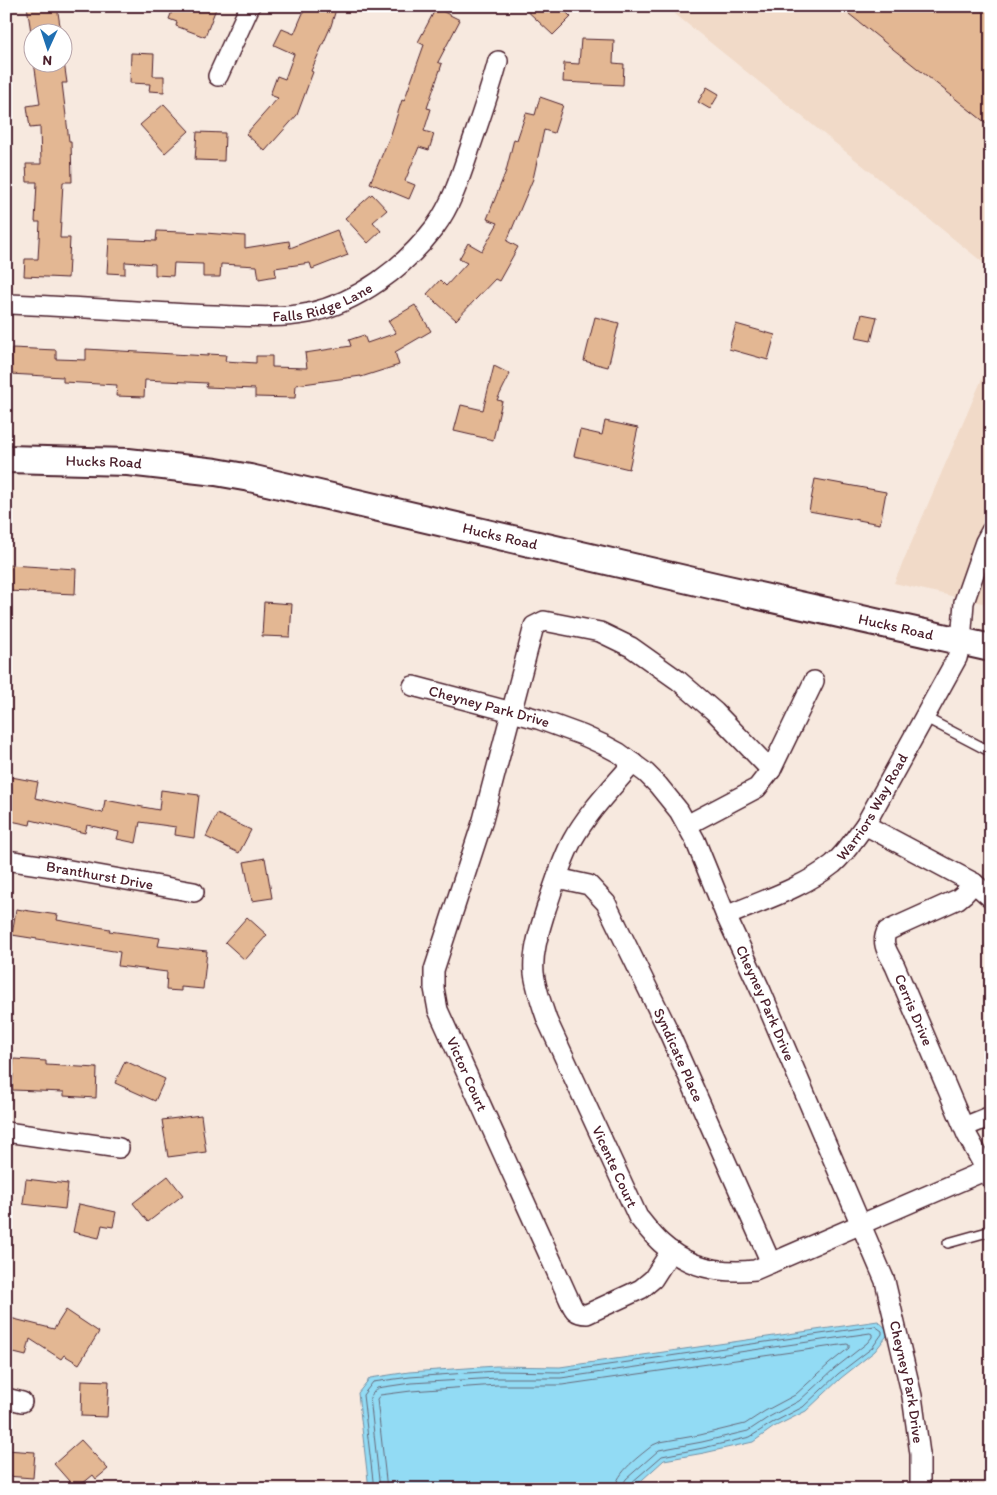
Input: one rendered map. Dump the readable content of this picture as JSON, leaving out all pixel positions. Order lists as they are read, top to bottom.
{
  "streets": {
    "main road": ["Hucks Road"],
    "street": [
      "Falls Ridge Lane",
      "Cheyney Park Drive",
      "Warriors Way Road",
      "Branthurst Drive",
      "Cerris Drive",
      "Syndicate Place",
      "Victor Court",
      "Vicente Court"
    ]
  },
  "crossings": [
    ["Hucks Road", "Warriors Way Road"],
    ["Cheyney Park Drive", "Warriors Way Road"],
    ["Cheyney Park Drive", "Victor Court"],
    ["Cheyney Park Drive", "Vicente Court"],
    ["Cerris Drive", "Vicente Court"],
    ["Syndicate Place", "Vicente Court"],
    ["Victor Court", "Vicente Court"]
  ],
  "north": "bottom"
}
